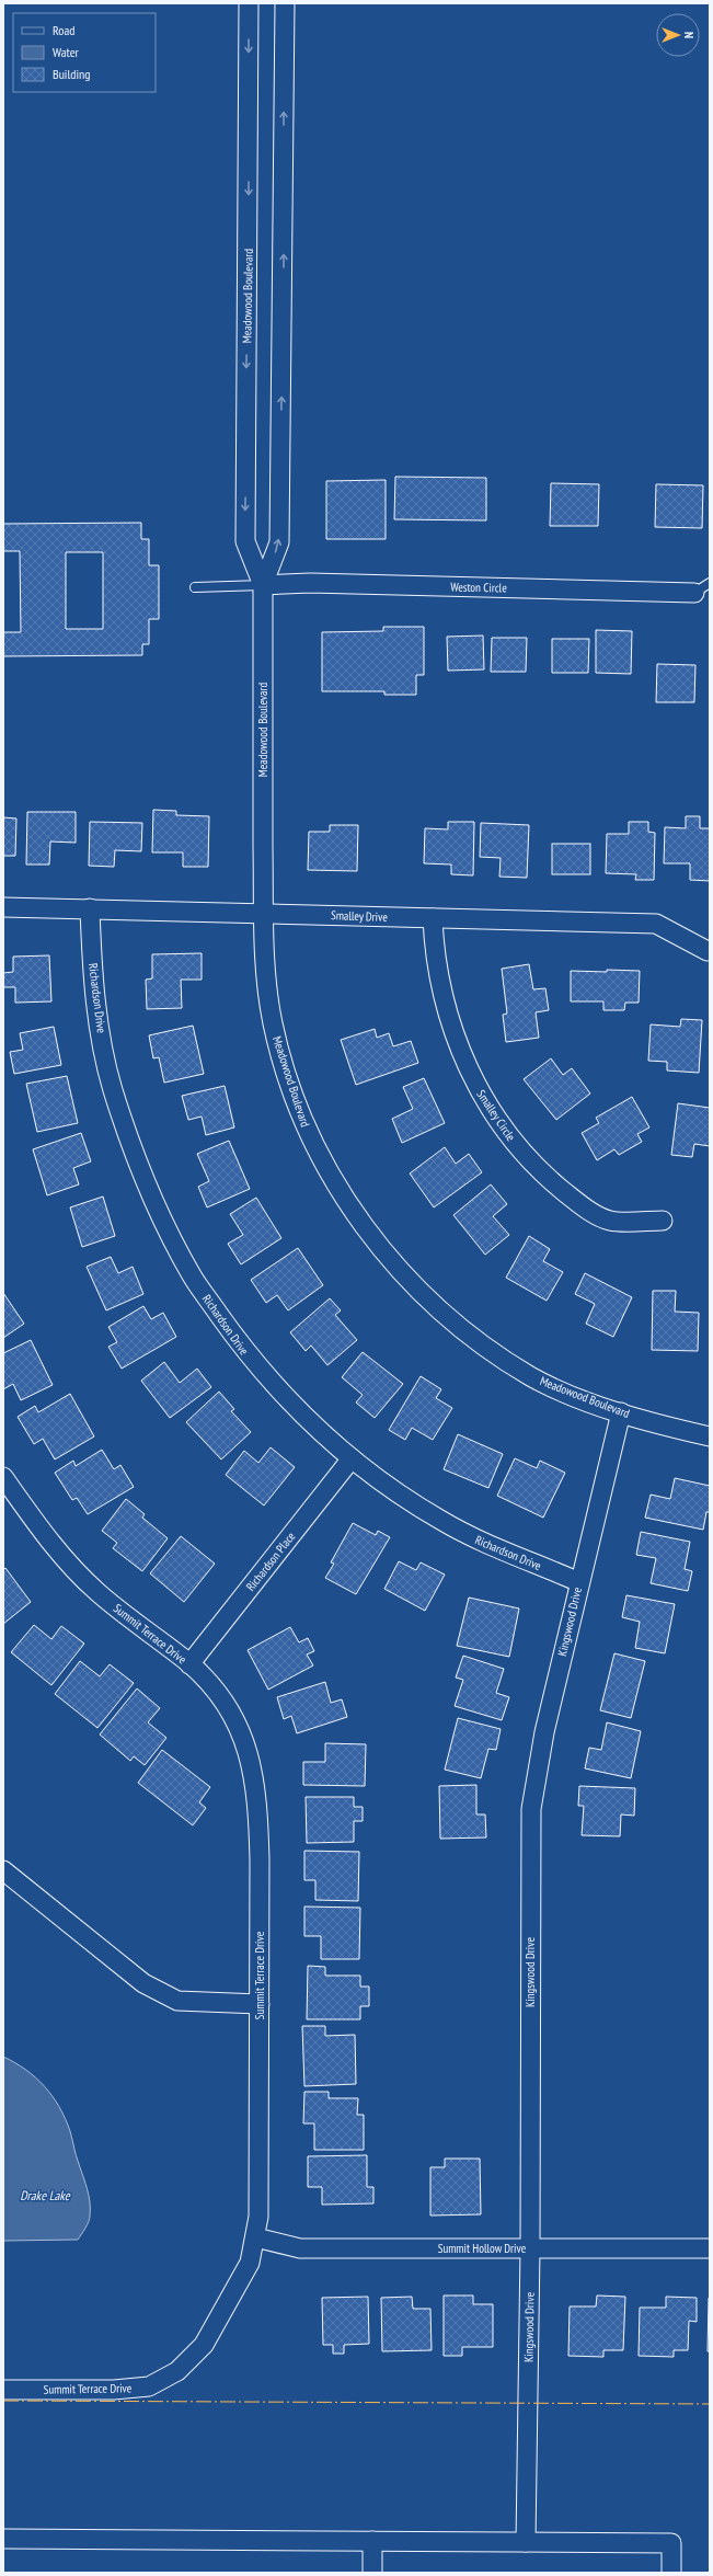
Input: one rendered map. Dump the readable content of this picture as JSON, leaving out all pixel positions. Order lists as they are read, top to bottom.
{
  "streets": {
    "street": [
      "Meadowood Boulevard",
      "Weston Circle",
      "Smalley Drive",
      "Richardson Drive",
      "Smalley Circle",
      "Richardson Place",
      "Kingswood Drive",
      "Summit Terrace Drive",
      "Summit Hollow Drive"
    ]
  },
  "crossings": [
    ["Meadowood Boulevard", "Weston Circle"],
    ["Meadowood Boulevard", "Smalley Drive"],
    ["Meadowood Boulevard", "Kingswood Drive"],
    ["Smalley Drive", "Richardson Drive"],
    ["Smalley Drive", "Smalley Circle"],
    ["Richardson Drive", "Richardson Place"],
    ["Richardson Drive", "Kingswood Drive"],
    ["Richardson Place", "Summit Terrace Drive"],
    ["Kingswood Drive", "Summit Hollow Drive"],
    ["Summit Terrace Drive", "Summit Hollow Drive"]
  ],
  "water": ["Drake Lake"],
  "legend": ["Road", "Water", "Building"],
  "north": "right"
}
